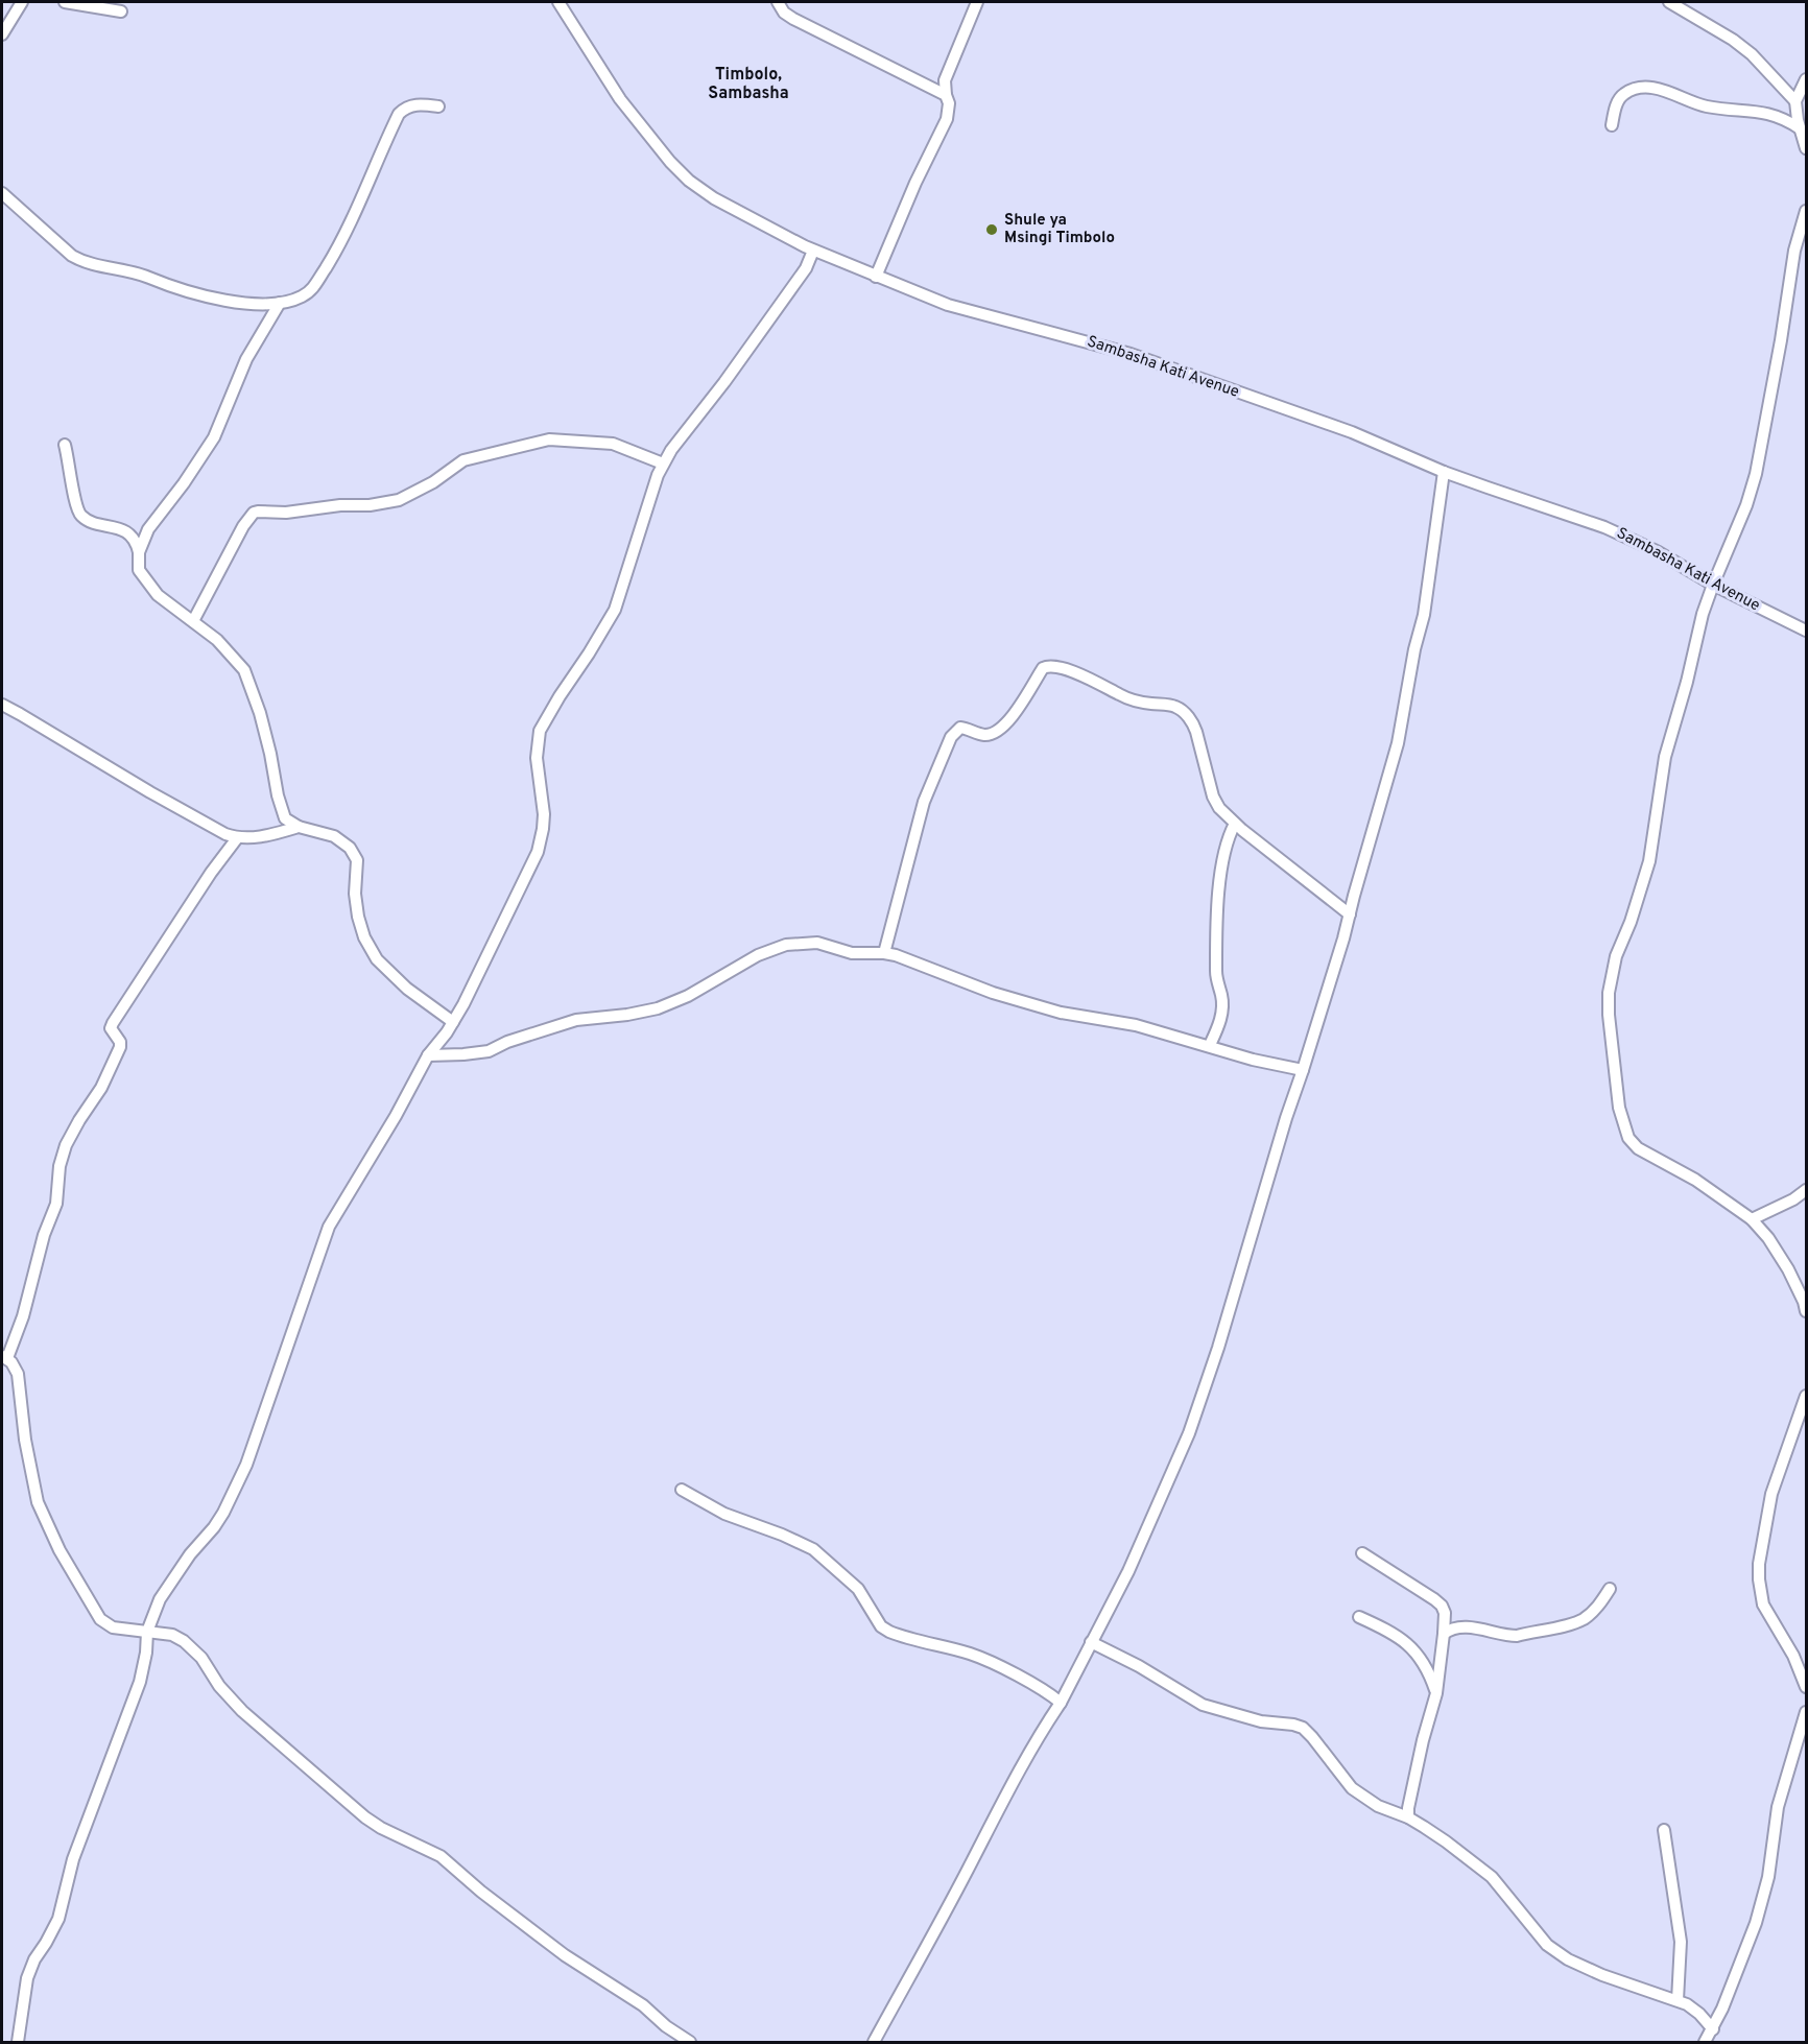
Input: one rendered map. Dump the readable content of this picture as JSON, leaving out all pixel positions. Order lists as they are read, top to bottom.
{
  "streets": {
    "street": ["Sambasha Kati Avenue"]
  },
  "districts": ["Timbolo, Sambasha"],
  "places": ["Shule ya Msingi Timbolo"]
}
